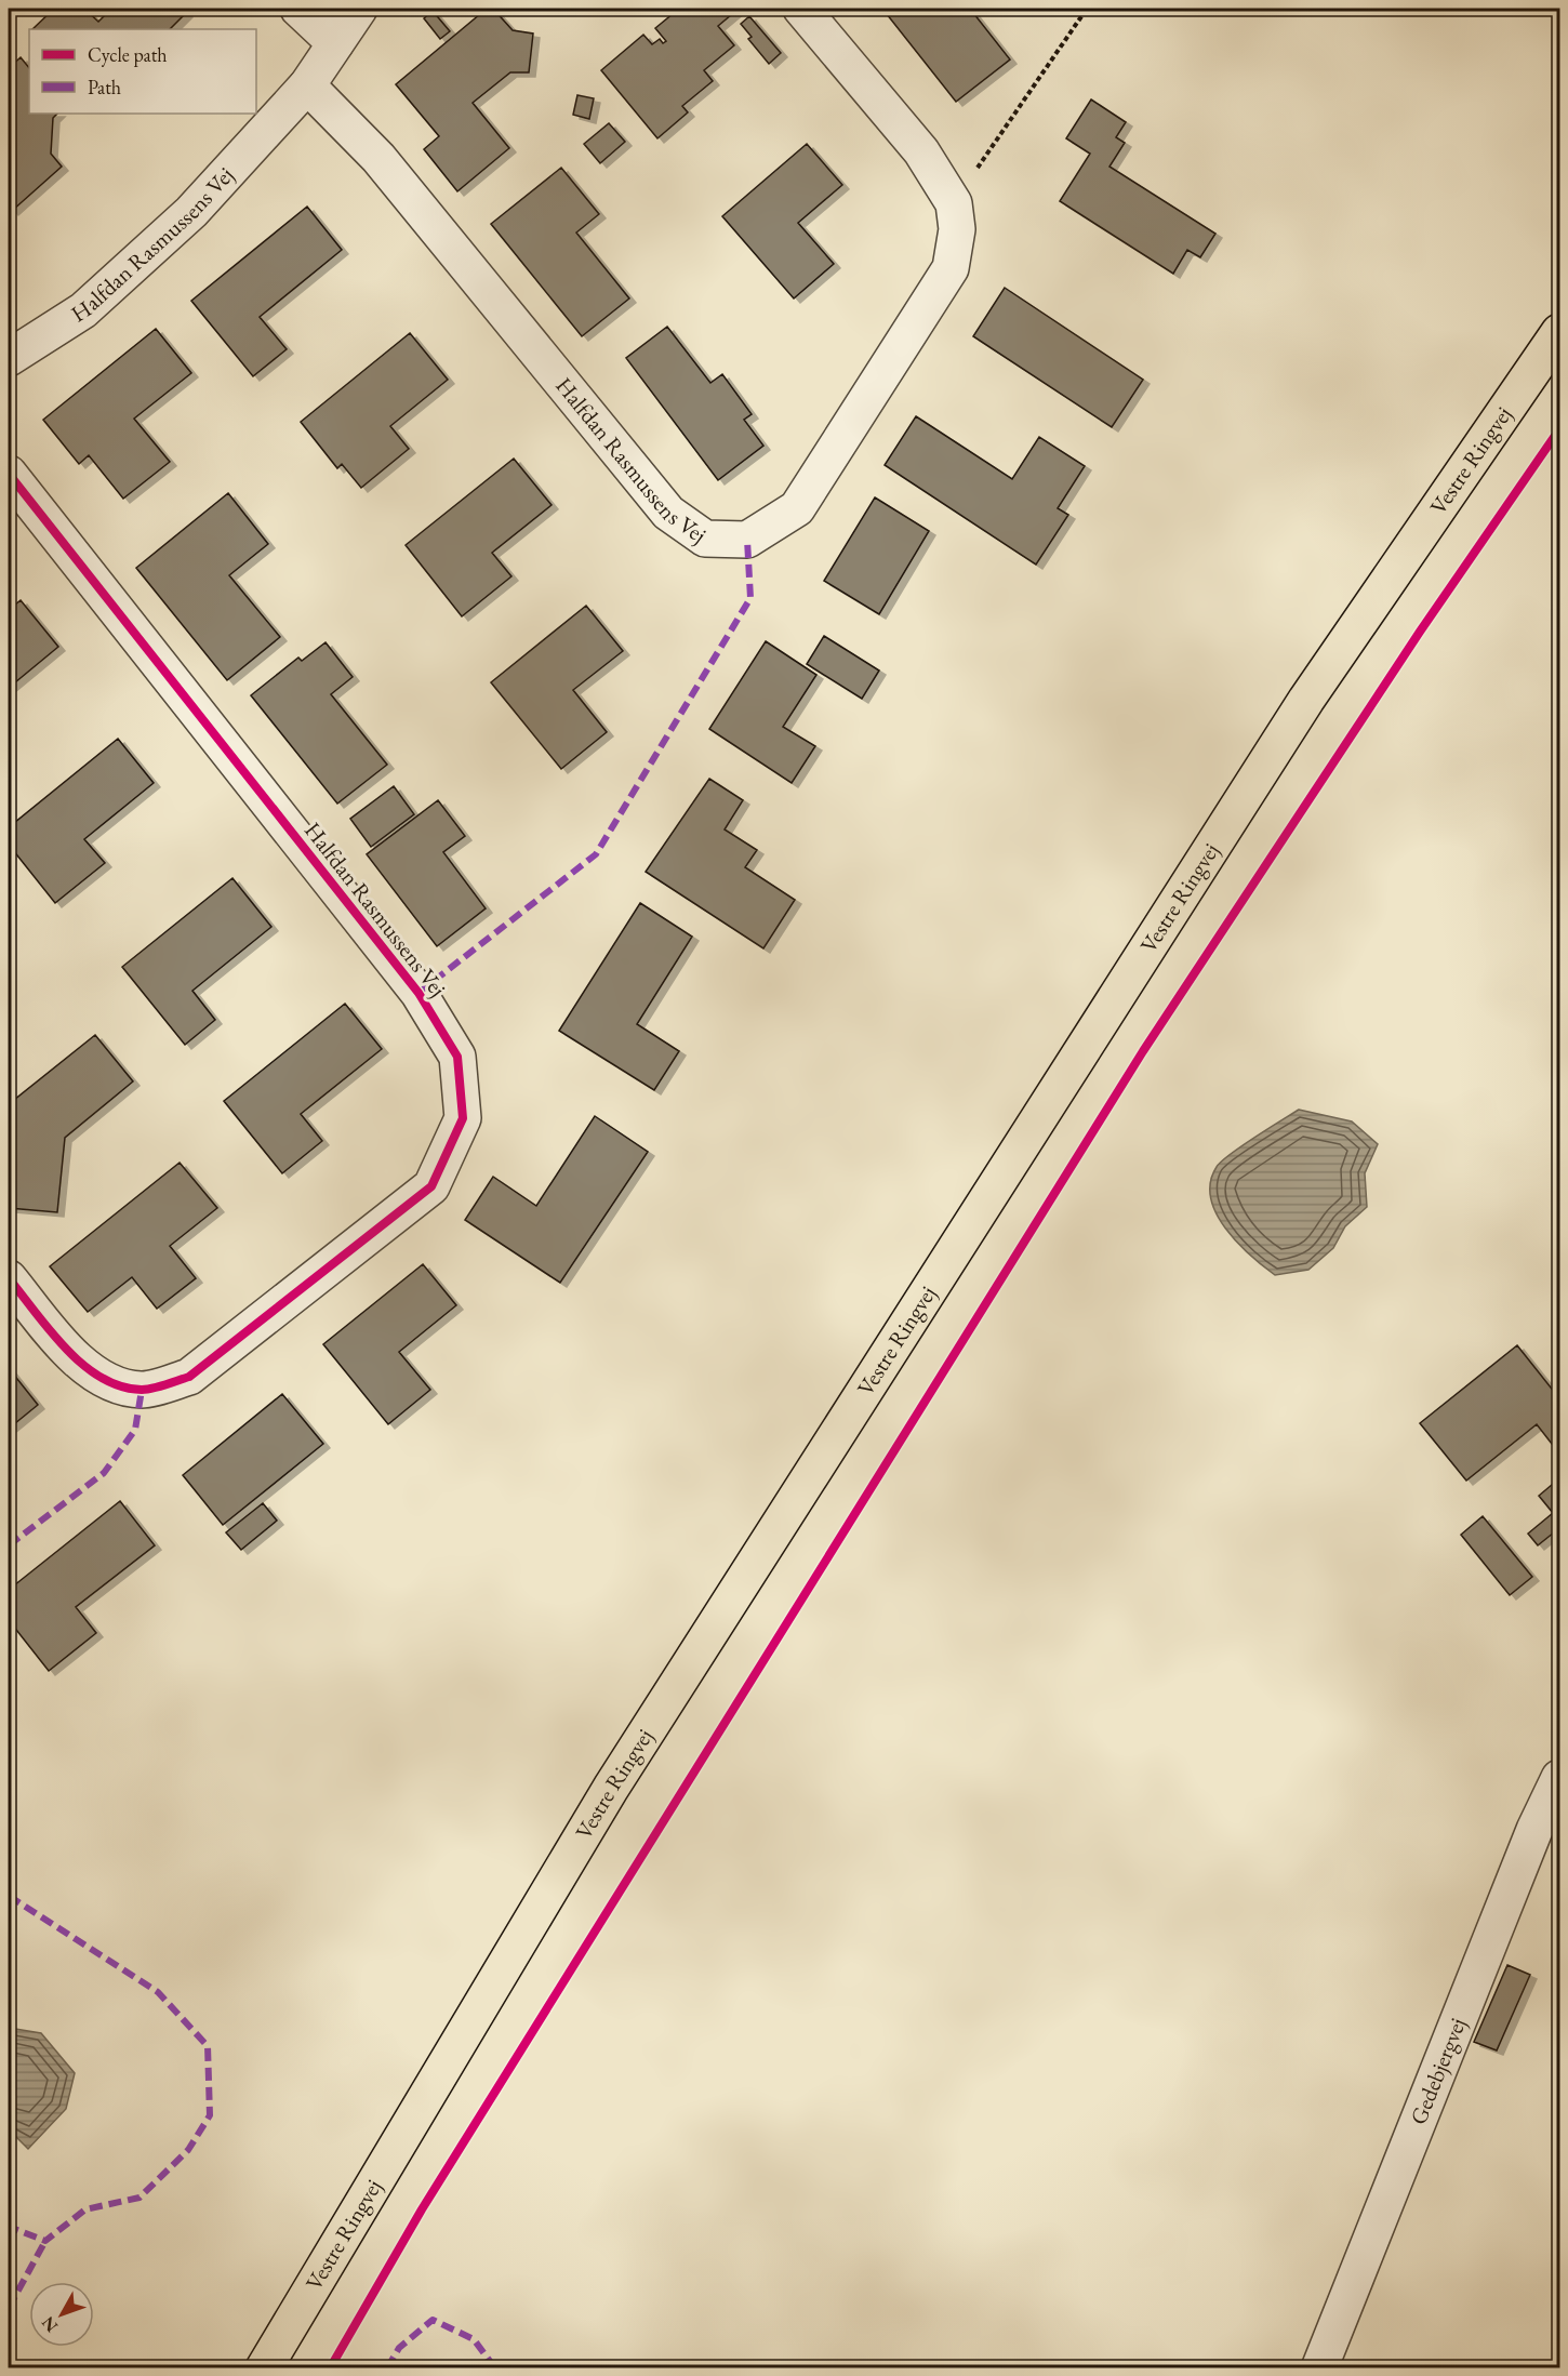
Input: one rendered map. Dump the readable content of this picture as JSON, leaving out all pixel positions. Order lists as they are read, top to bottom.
{
  "streets": {
    "main road": ["Vestre Ringvej"],
    "street": ["Halfdan Rasmussens Vej", "Gedebjergvej"]
  },
  "legend": ["Cycle path", "Path"],
  "north": "bottom left"
}
